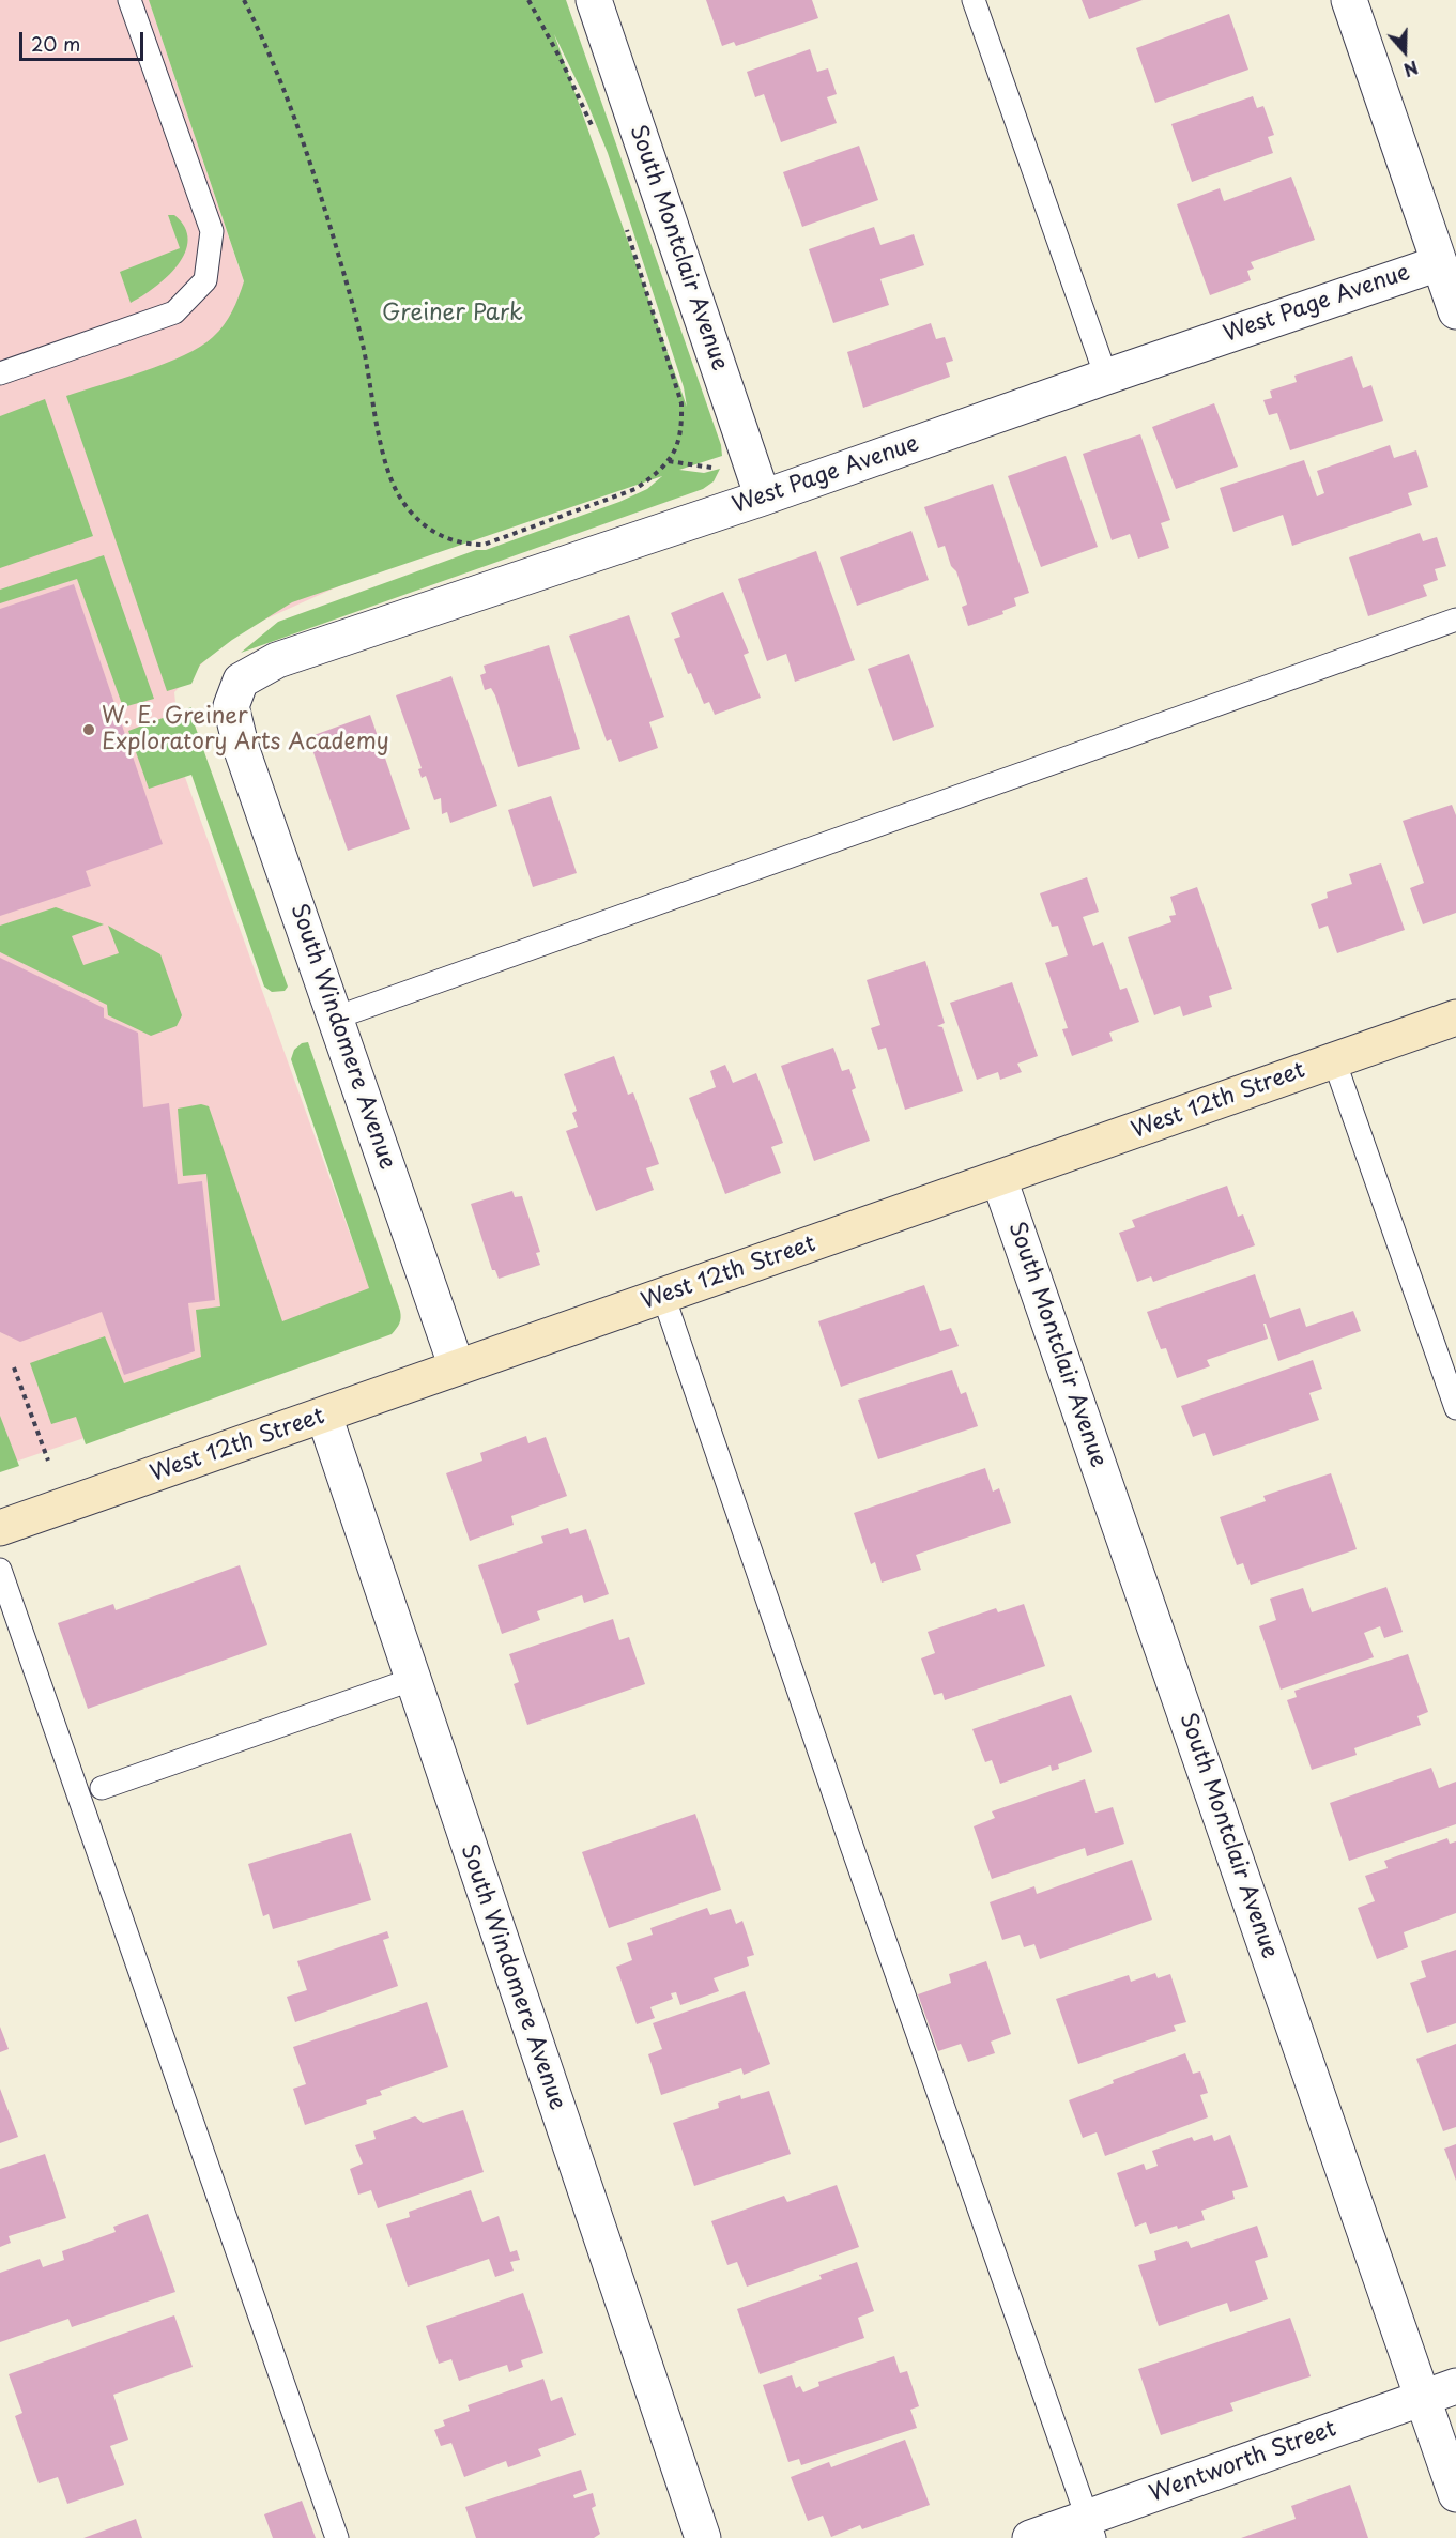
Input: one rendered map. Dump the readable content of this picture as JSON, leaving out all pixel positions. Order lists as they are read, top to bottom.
{
  "streets": {
    "street": [
      "South Montclair Avenue",
      "West Page Avenue",
      "South Windomere Avenue",
      "West 12th Street",
      "Wentworth Street"
    ]
  },
  "crossings": [
    ["South Montclair Avenue", "West Page Avenue"],
    ["South Montclair Avenue", "West 12th Street"],
    ["South Montclair Avenue", "Wentworth Street"],
    ["West Page Avenue", "South Windomere Avenue"],
    ["South Windomere Avenue", "West 12th Street"]
  ],
  "parks": ["Greiner Park"],
  "places": ["W. E. Greiner Exploratory Arts Academy"],
  "scale_bar": "20 m",
  "north": "bottom"
}
